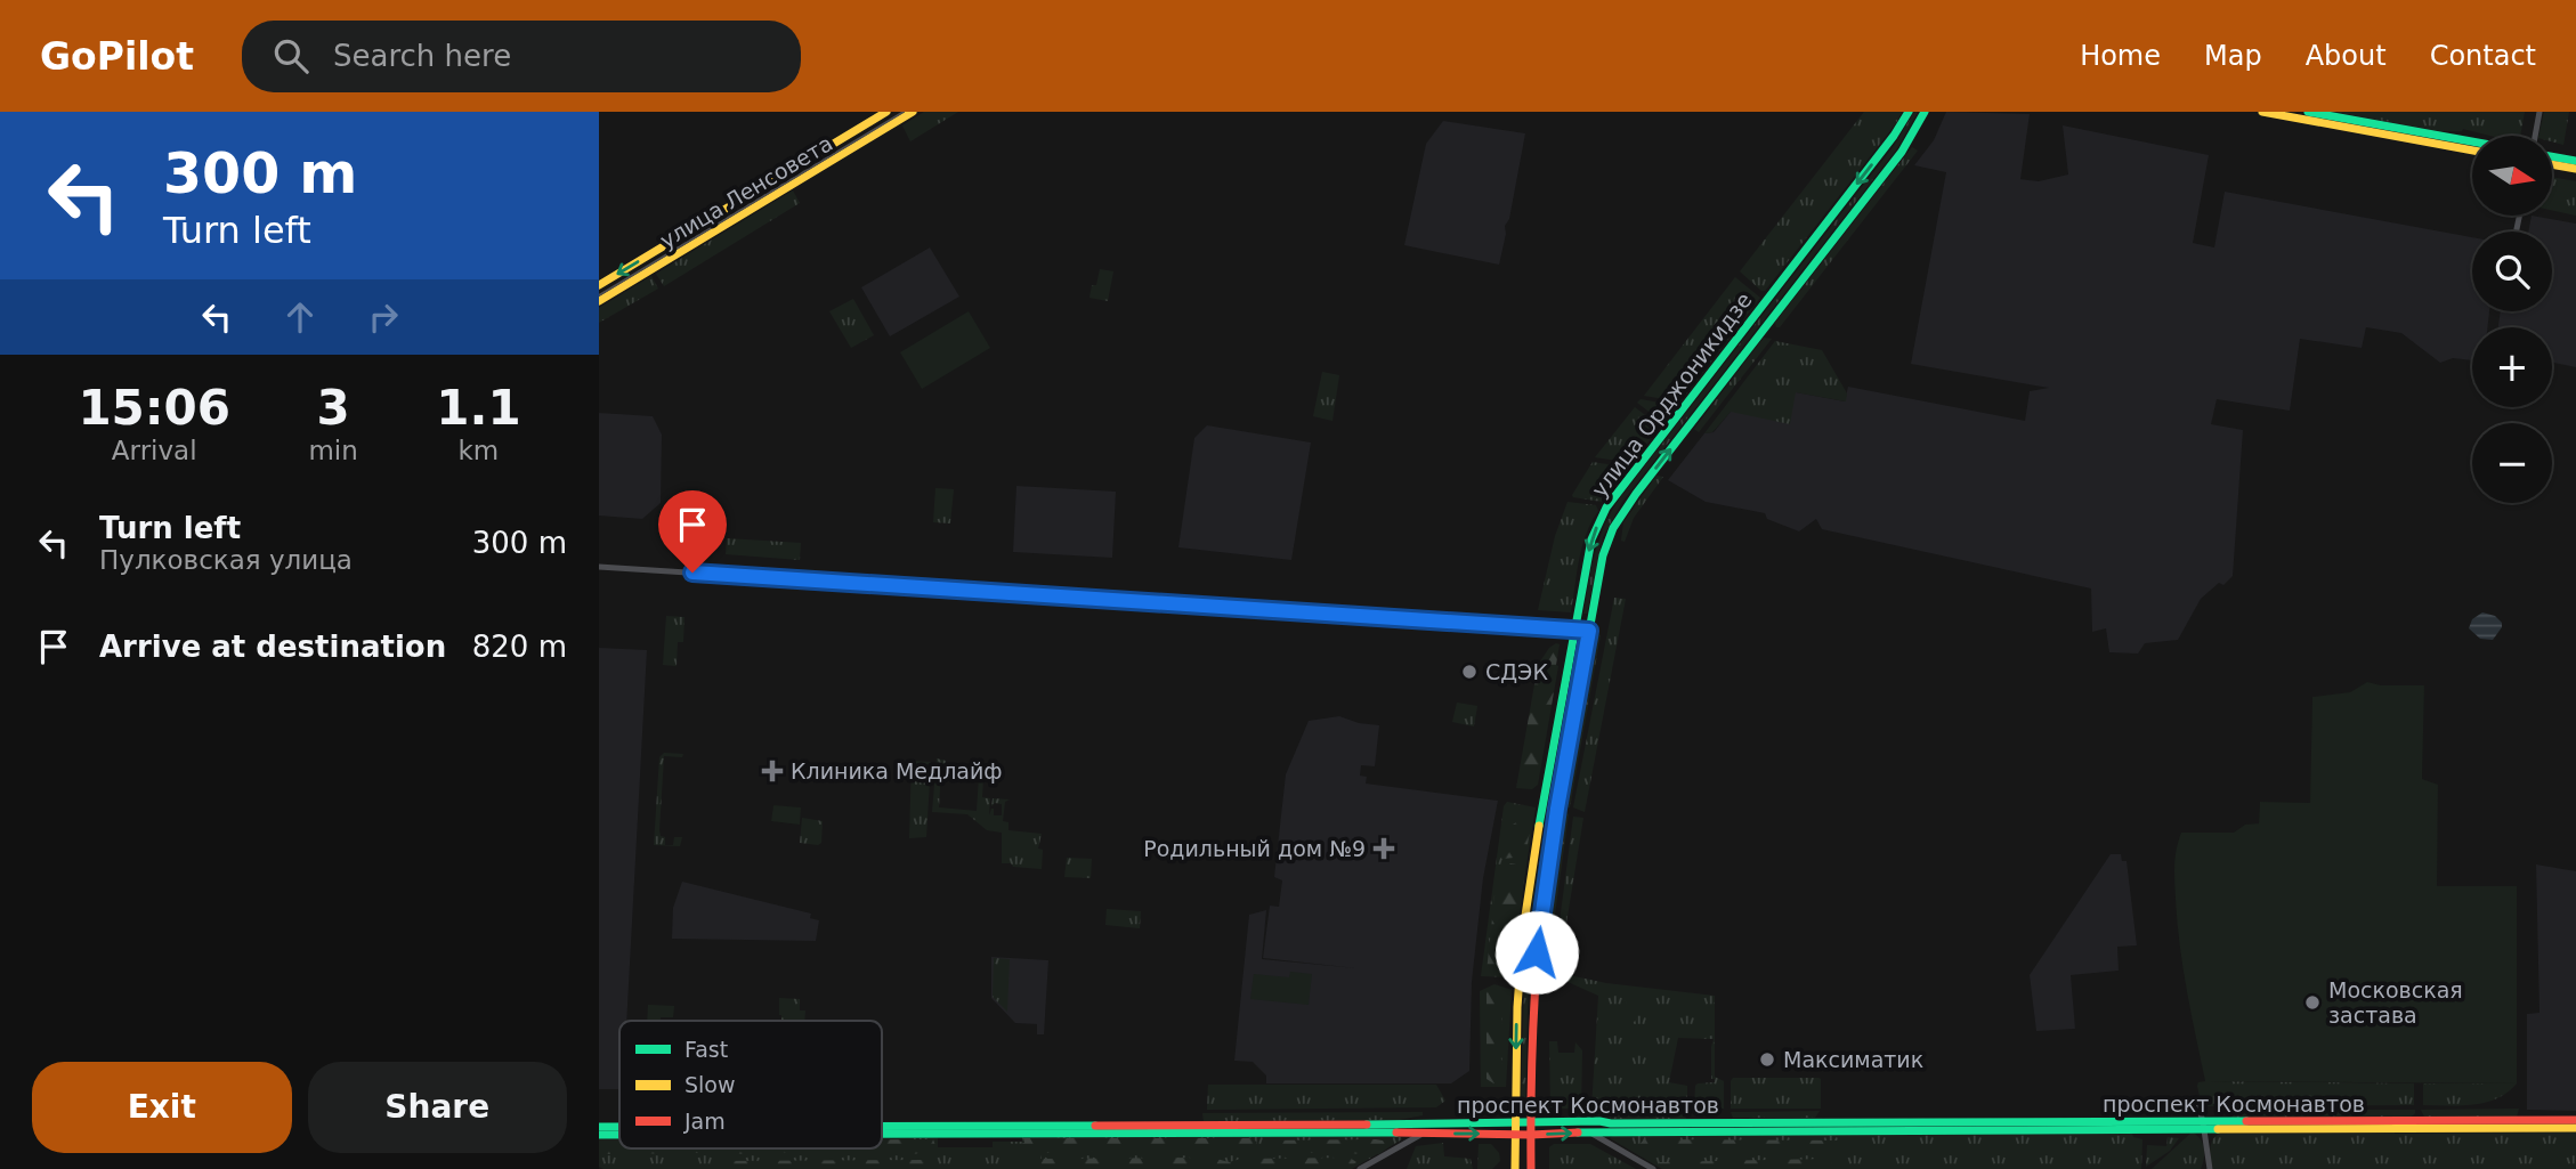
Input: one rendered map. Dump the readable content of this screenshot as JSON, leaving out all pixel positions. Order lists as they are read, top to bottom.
{
  "streets": {
    "street": ["улица Ленсовета", "улица Орджоникидзе", "проспект Космонавтов"]
  },
  "crossings": [
    ["улица Орджоникидзе", "проспект Космонавтов"]
  ],
  "places": {
    "other": ["СДЭК", "Московская застава", "Максиматик"],
    "health": ["Клиника Медлайф", "Родильный дом №9"]
  },
  "legend": ["Fast", "Slow", "Jam"],
  "north": "right",
  "page": {
    "header": "GoPilot",
    "search": "Search here",
    "nav": [
      "Home",
      "Map",
      "About",
      "Contact"
    ],
    "turn": ["300 m", "Turn left"],
    "map_buttons": ["+", "−"],
    "eta": [
      "15:06",
      "Arrival",
      "3",
      "min",
      "1.1",
      "km"
    ],
    "list": [
      {
        "name": "Turn left",
        "note": "Пулковская улица",
        "value": "300 m"
      },
      {
        "name": "Arrive at destination",
        "value": "820 m"
      }
    ],
    "buttons": ["Exit", "Share"]
  }
}
